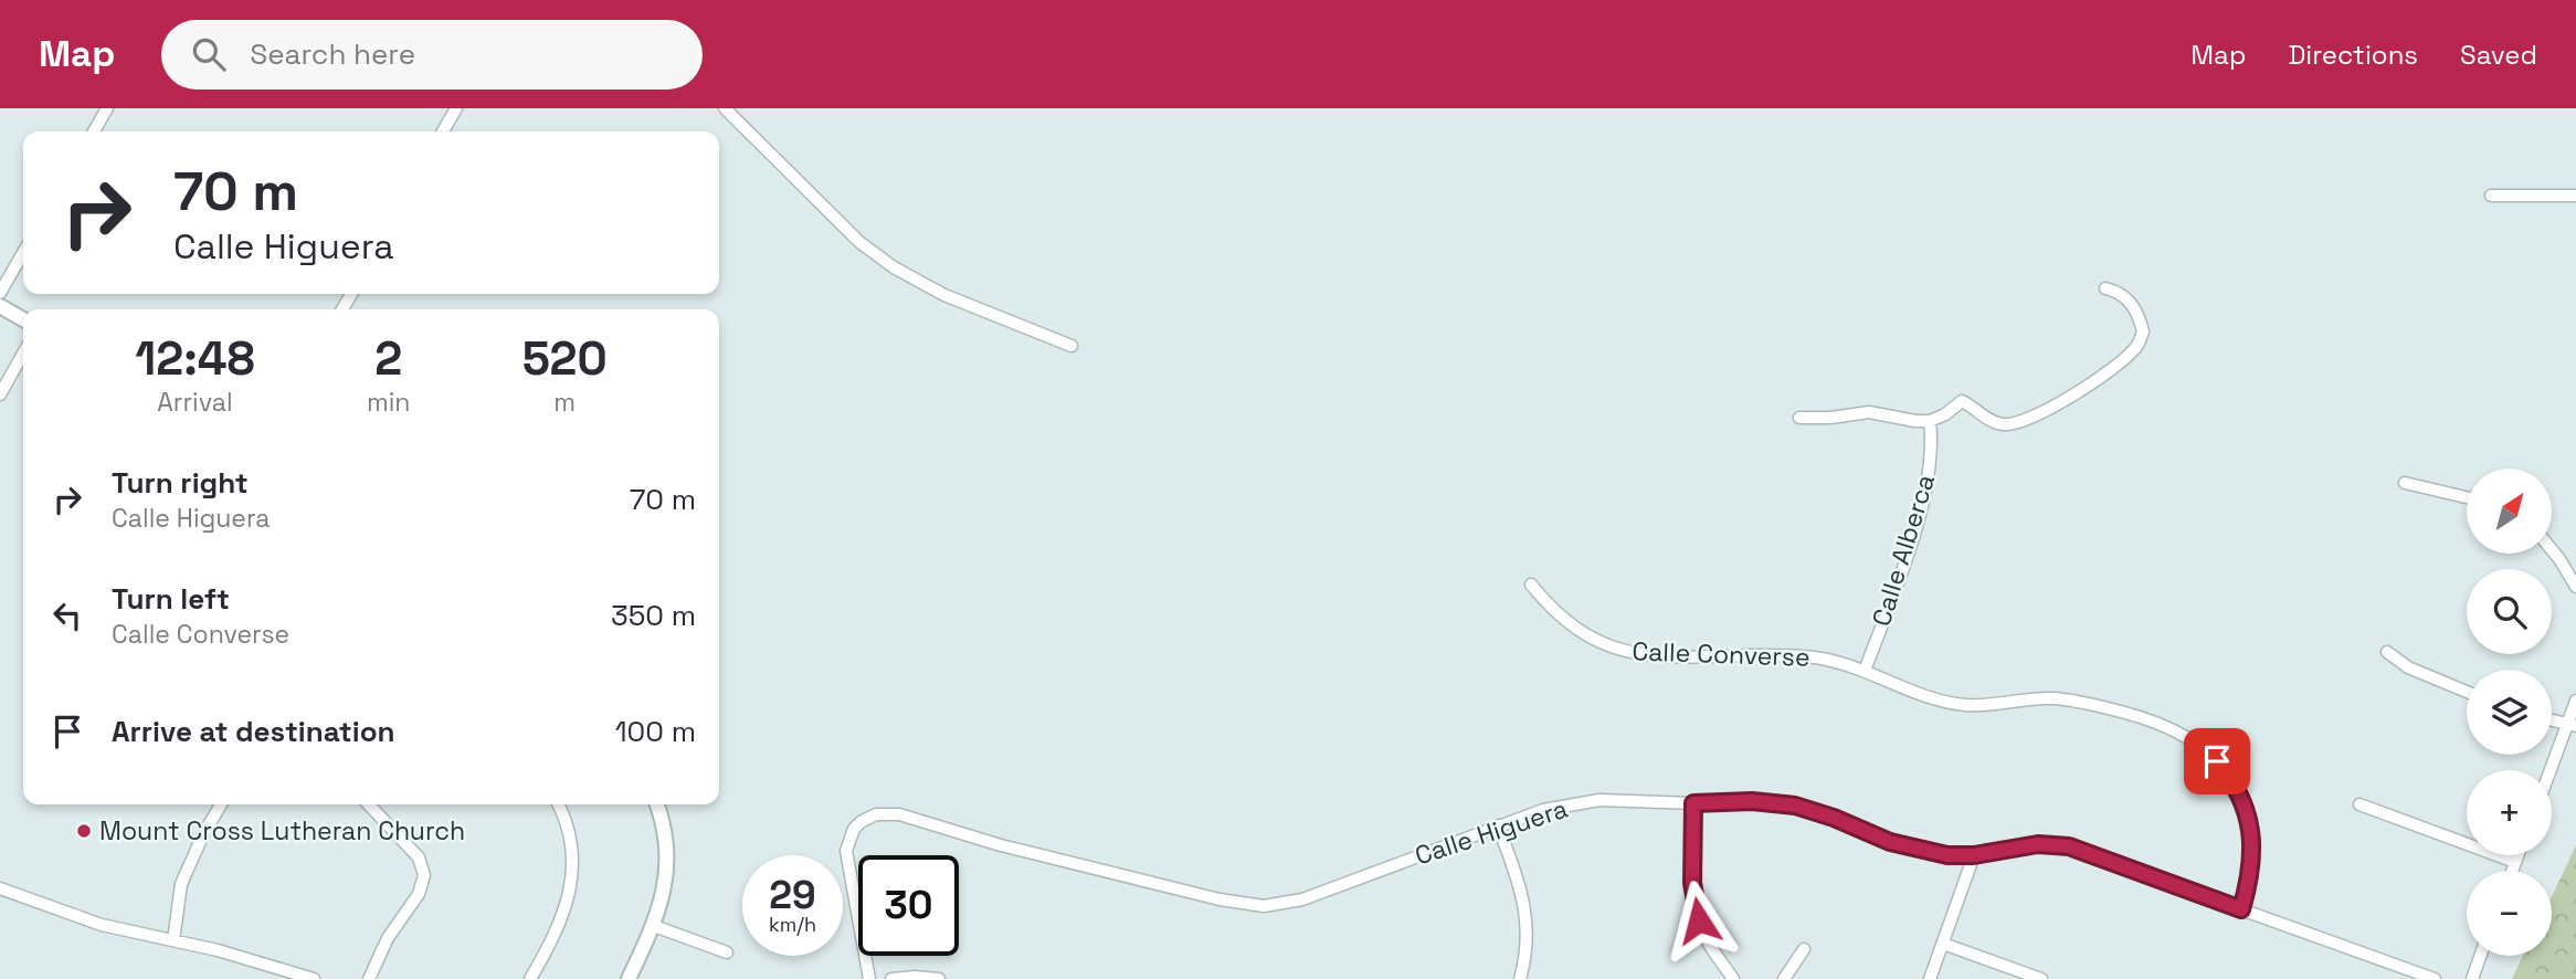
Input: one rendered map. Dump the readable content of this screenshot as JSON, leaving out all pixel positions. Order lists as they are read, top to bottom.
{
  "streets": {
    "street": ["Calle Alberca", "Calle Converse", "Calle Higuera"]
  },
  "crossings": [
    ["Calle Alberca", "Calle Converse"],
    ["Calle Converse", "Calle Higuera"]
  ],
  "places": ["Mount Cross Lutheran Church"],
  "north": "top right",
  "page": {
    "header": "Map",
    "search": "Search here",
    "nav": ["Map", "Directions", "Saved"],
    "turn": ["70 m", "Calle Higuera"],
    "eta": [
      "12:48",
      "Arrival",
      "2",
      "min",
      "520",
      "m"
    ],
    "list": [
      {
        "name": "Turn right",
        "note": "Calle Higuera",
        "value": "70 m"
      },
      {
        "name": "Turn left",
        "note": "Calle Converse",
        "value": "350 m"
      },
      {
        "name": "Arrive at destination",
        "value": "100 m"
      }
    ],
    "map_buttons": ["+", "−"],
    "speed": "29 km/h",
    "limit": "30"
  }
}
